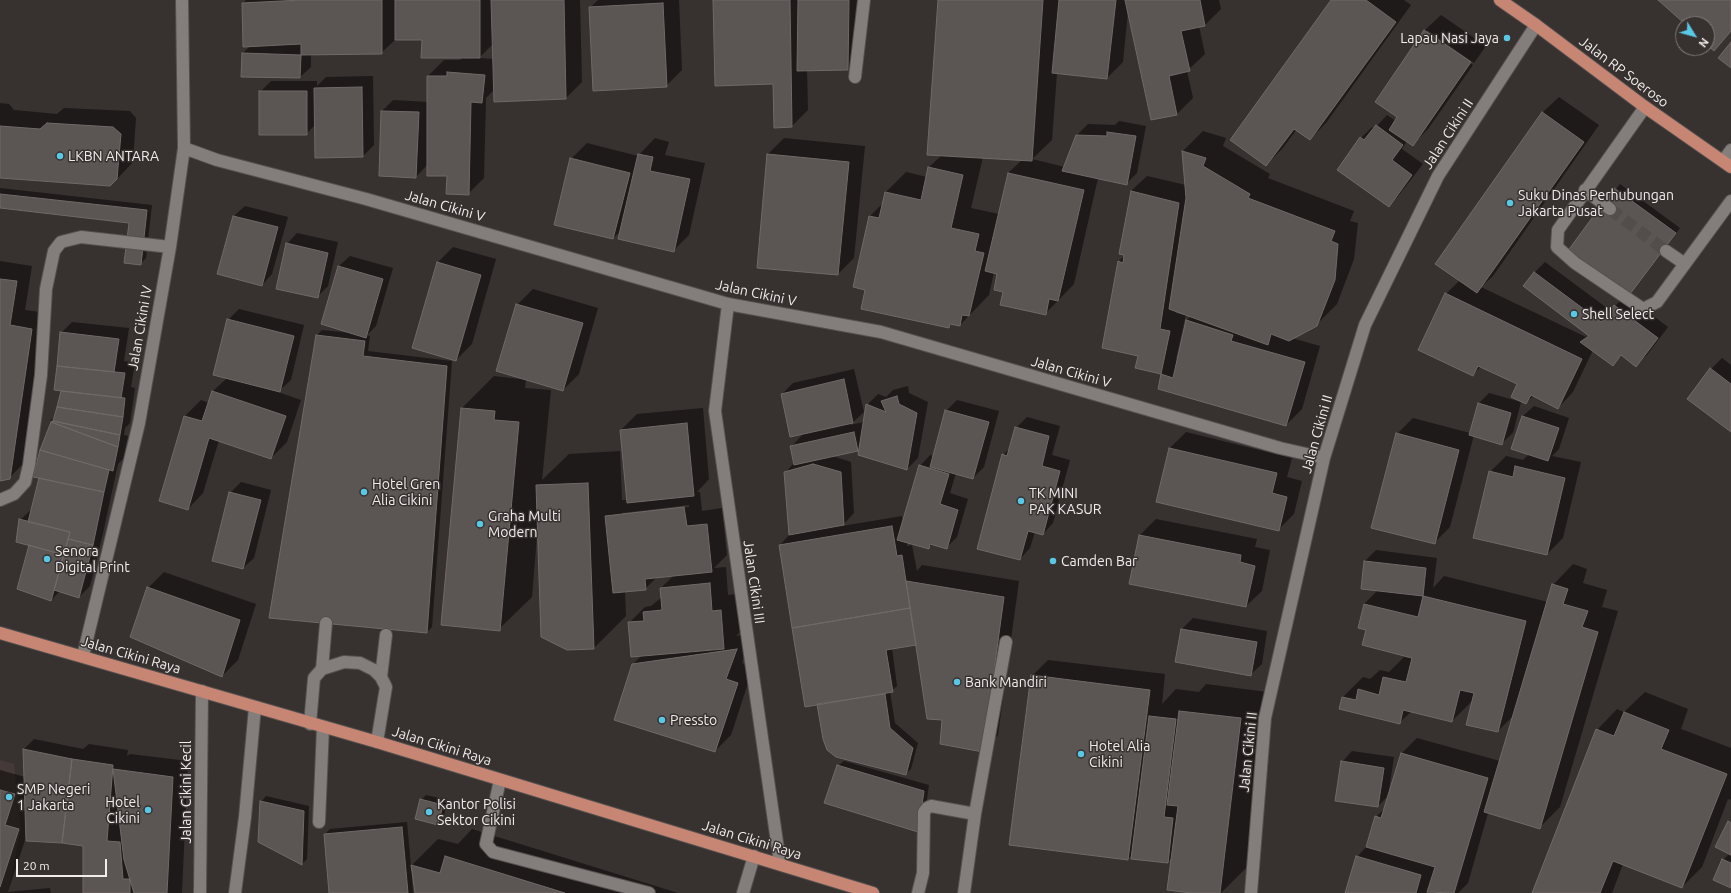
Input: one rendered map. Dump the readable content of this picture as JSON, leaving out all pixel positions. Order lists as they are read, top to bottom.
{
  "streets": {
    "main road": ["Jalan RP Soeroso", "Jalan Cikini Raya"],
    "street": [
      "Jalan Cikini II",
      "Jalan Cikini V",
      "Jalan Cikini IV",
      "Jalan Cikini III",
      "Jalan Cikini Kecil"
    ]
  },
  "crossings": [
    ["Jalan RP Soeroso", "Jalan Cikini II"],
    ["Jalan Cikini II", "Jalan Cikini V"],
    ["Jalan Cikini V", "Jalan Cikini IV"],
    ["Jalan Cikini V", "Jalan Cikini III"],
    ["Jalan Cikini IV", "Jalan Cikini Raya"],
    ["Jalan Cikini III", "Jalan Cikini Raya"],
    ["Jalan Cikini Raya", "Jalan Cikini Kecil"]
  ],
  "places": [
    "Lapau Nasi Jaya",
    "LKBN ANTARA",
    "Suku Dinas Perhubungan Jakarta Pusat",
    "Shell Select",
    "Hotel Gren Alia Cikini",
    "TK MINI PAK KASUR",
    "Graha Multi Modern",
    "Senora Digital Print",
    "Camden Bar",
    "Bank Mandiri",
    "Pressto",
    "Hotel Alia Cikini",
    "SMP Negeri 1 Jakarta",
    "Hotel Cikini",
    "Kantor Polisi Sektor Cikini"
  ],
  "scale_bar": "20 m",
  "north": "bottom right"
}
